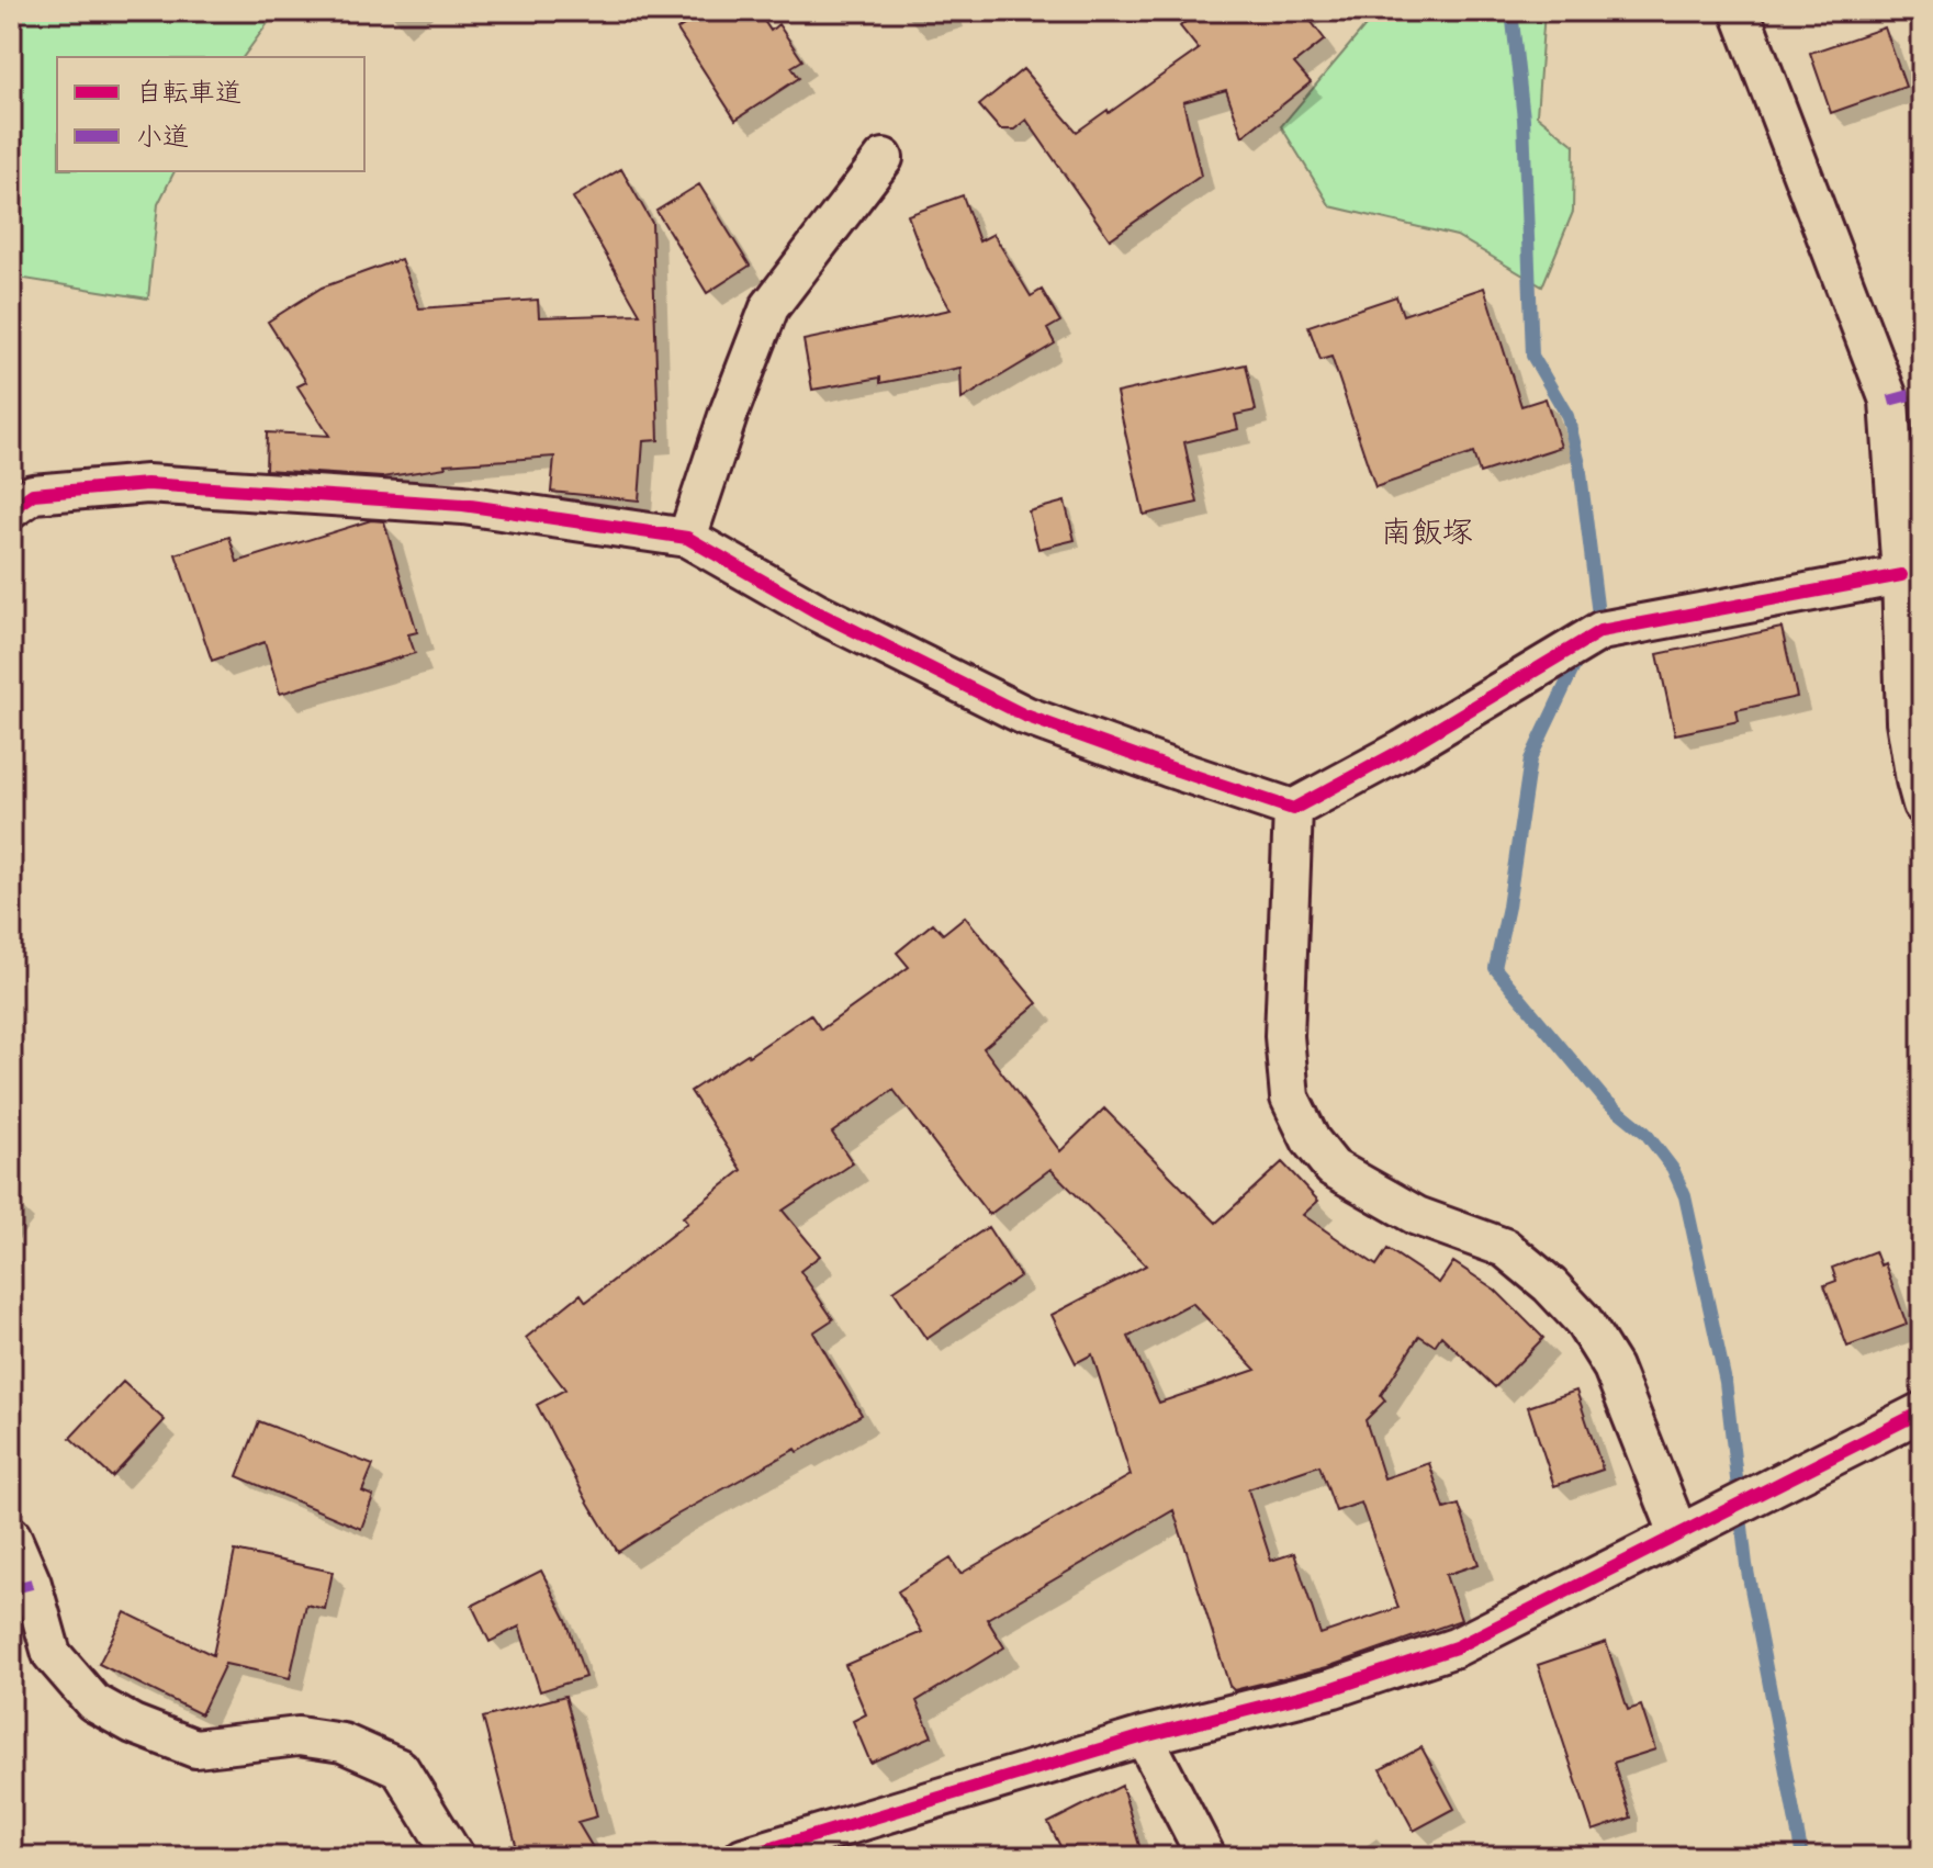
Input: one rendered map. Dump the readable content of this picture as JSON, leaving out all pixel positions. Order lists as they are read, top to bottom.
{
  "districts": ["南飯塚"],
  "legend": ["自転車道", "小道"]
}
